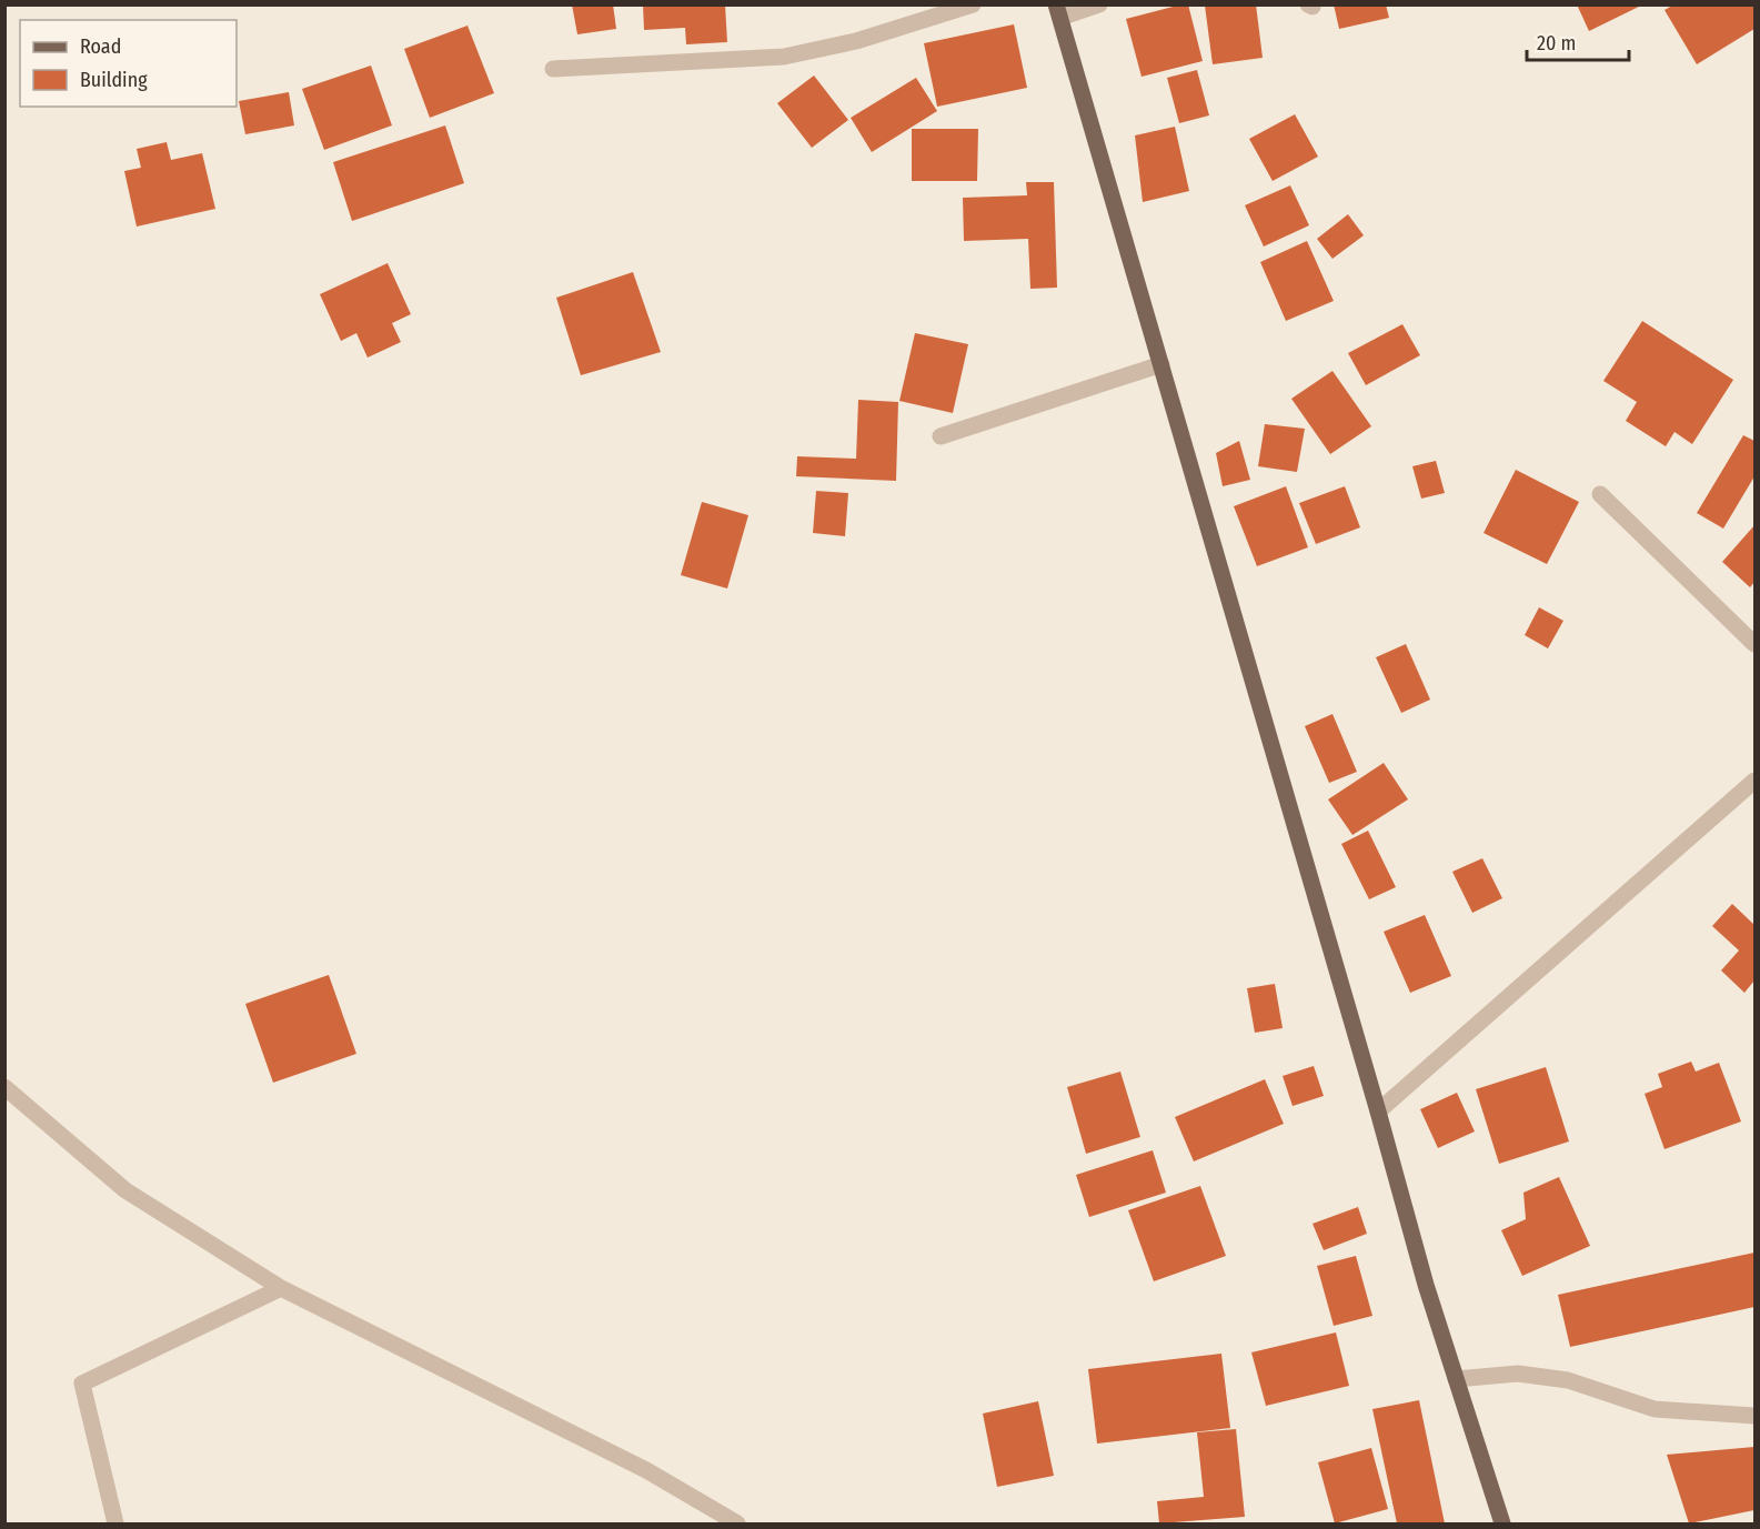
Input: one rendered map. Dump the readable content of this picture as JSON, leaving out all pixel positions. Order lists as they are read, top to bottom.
{
  "legend": ["Road", "Building"],
  "scale_bar": "20 m"
}
